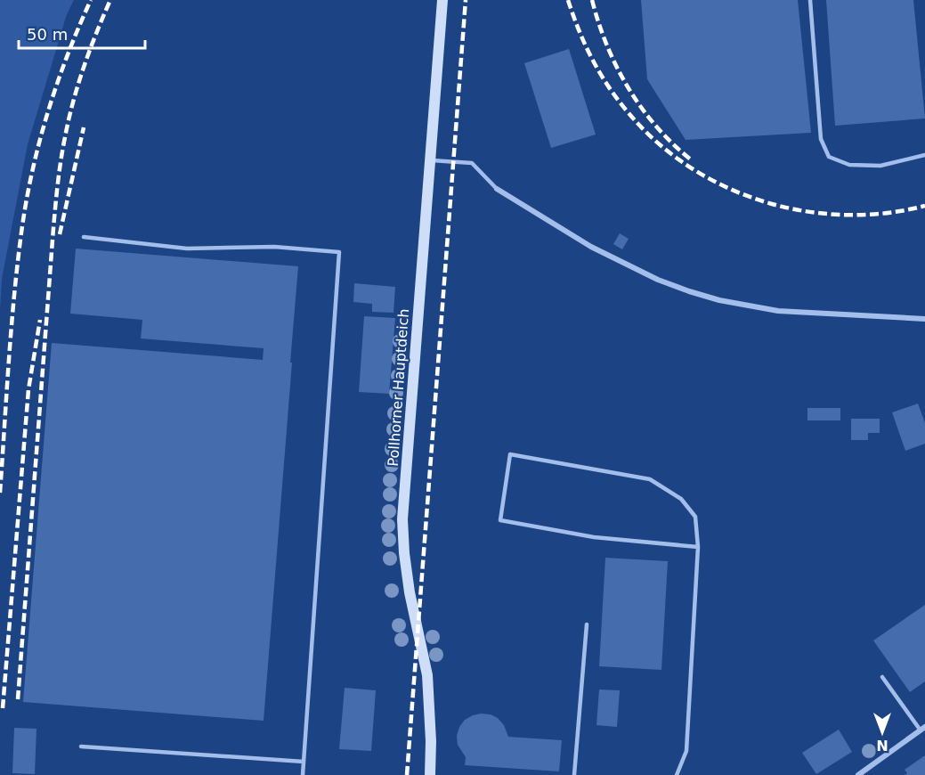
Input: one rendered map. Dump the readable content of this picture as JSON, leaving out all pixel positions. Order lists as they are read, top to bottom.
{
  "streets": {
    "main road": ["Pollhorner Hauptdeich"]
  },
  "scale_bar": "50 m",
  "north": "bottom"
}
